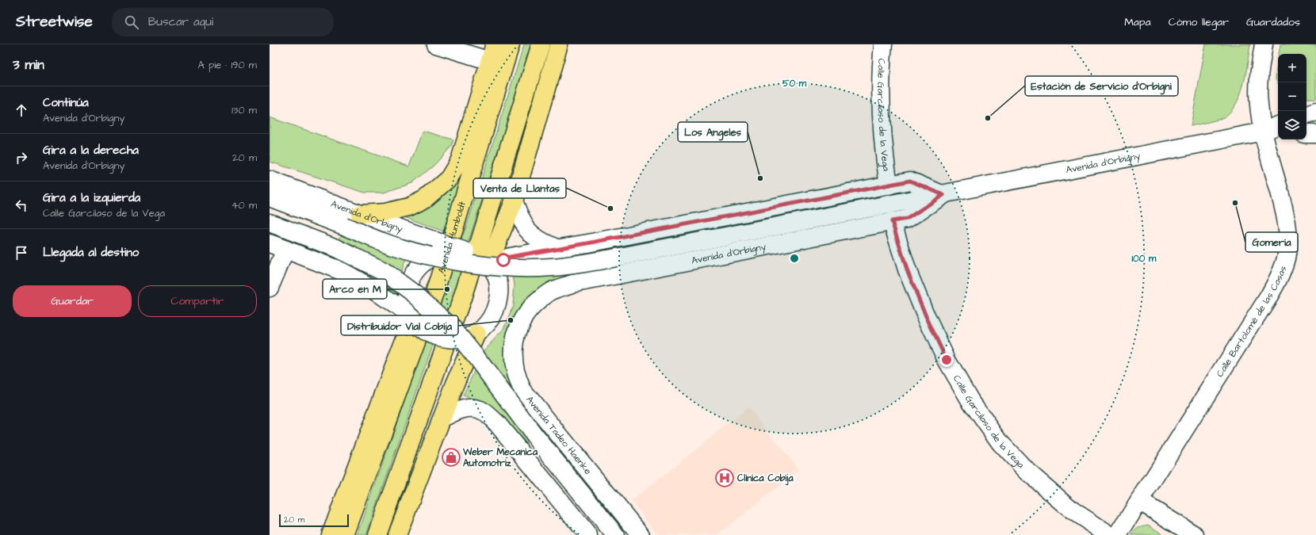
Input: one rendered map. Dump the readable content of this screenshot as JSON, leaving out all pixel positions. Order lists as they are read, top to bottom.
{
  "streets": {
    "main road": [
      "Calle Garcilaso de la Vega",
      "Avenida d'Orbigny",
      "Avenida Humboldt",
      "Calle Bartolomé de las Casas",
      "Avenida Tadeo Haenke"
    ]
  },
  "crossings": [
    ["Calle Garcilaso de la Vega", "Avenida d'Orbigny"],
    ["Avenida d'Orbigny", "Calle Bartolomé de las Casas"],
    ["Avenida d'Orbigny", "Avenida Tadeo Haenke"]
  ],
  "places": {
    "other": [
      "Estación de Servicio d'Orbigni",
      "Los Angeles",
      "Gomeria",
      "Venta de Llantas",
      "Arco en M",
      "Distribuidor Vial Cobija"
    ],
    "shop": ["Weber Mecanica Automotriz"],
    "hospital": ["Clinica Cobija"]
  },
  "scale_bar": "20 m",
  "page": {
    "header": "Streetwise",
    "search": "Buscar aquí",
    "nav": ["Mapa", "Cómo llegar", "Guardados"],
    "heading": ["3 min", "A pie · 190 m"],
    "map_buttons": ["+", "−"],
    "list": [
      ["Continúa", "Avenida d'Orbigny", "130 m"],
      ["Gira a la derecha", "Avenida d'Orbigny", "20 m"],
      ["Gira a la izquierda", "Calle Garcilaso de la Vega", "40 m"],
      "Llegada al destino"
    ],
    "buttons": ["Guardar", "Compartir"],
    "scale": "20 m"
  },
  "rings": ["50 m", "100 m"]
}
